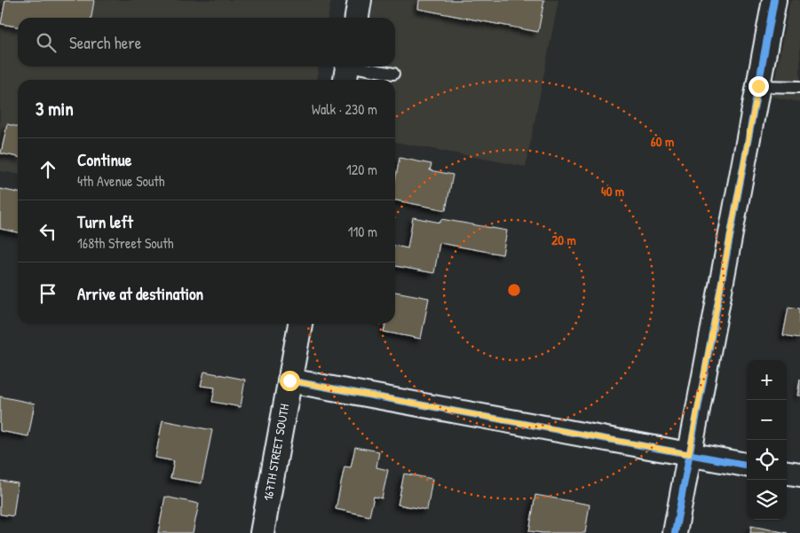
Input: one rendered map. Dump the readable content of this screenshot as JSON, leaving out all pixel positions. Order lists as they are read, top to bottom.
{
  "streets": {
    "street": ["167TH STREET SOUTH"]
  },
  "page": {
    "search": "Search here",
    "heading": ["3 min", "Walk · 230 m"],
    "list": [
      ["Continue", "4th Avenue South", "120 m"],
      ["Turn left", "168th Street South", "110 m"],
      "Arrive at destination"
    ],
    "map_buttons": ["+", "−"]
  },
  "rings": ["60 m", "40 m", "20 m"]
}
